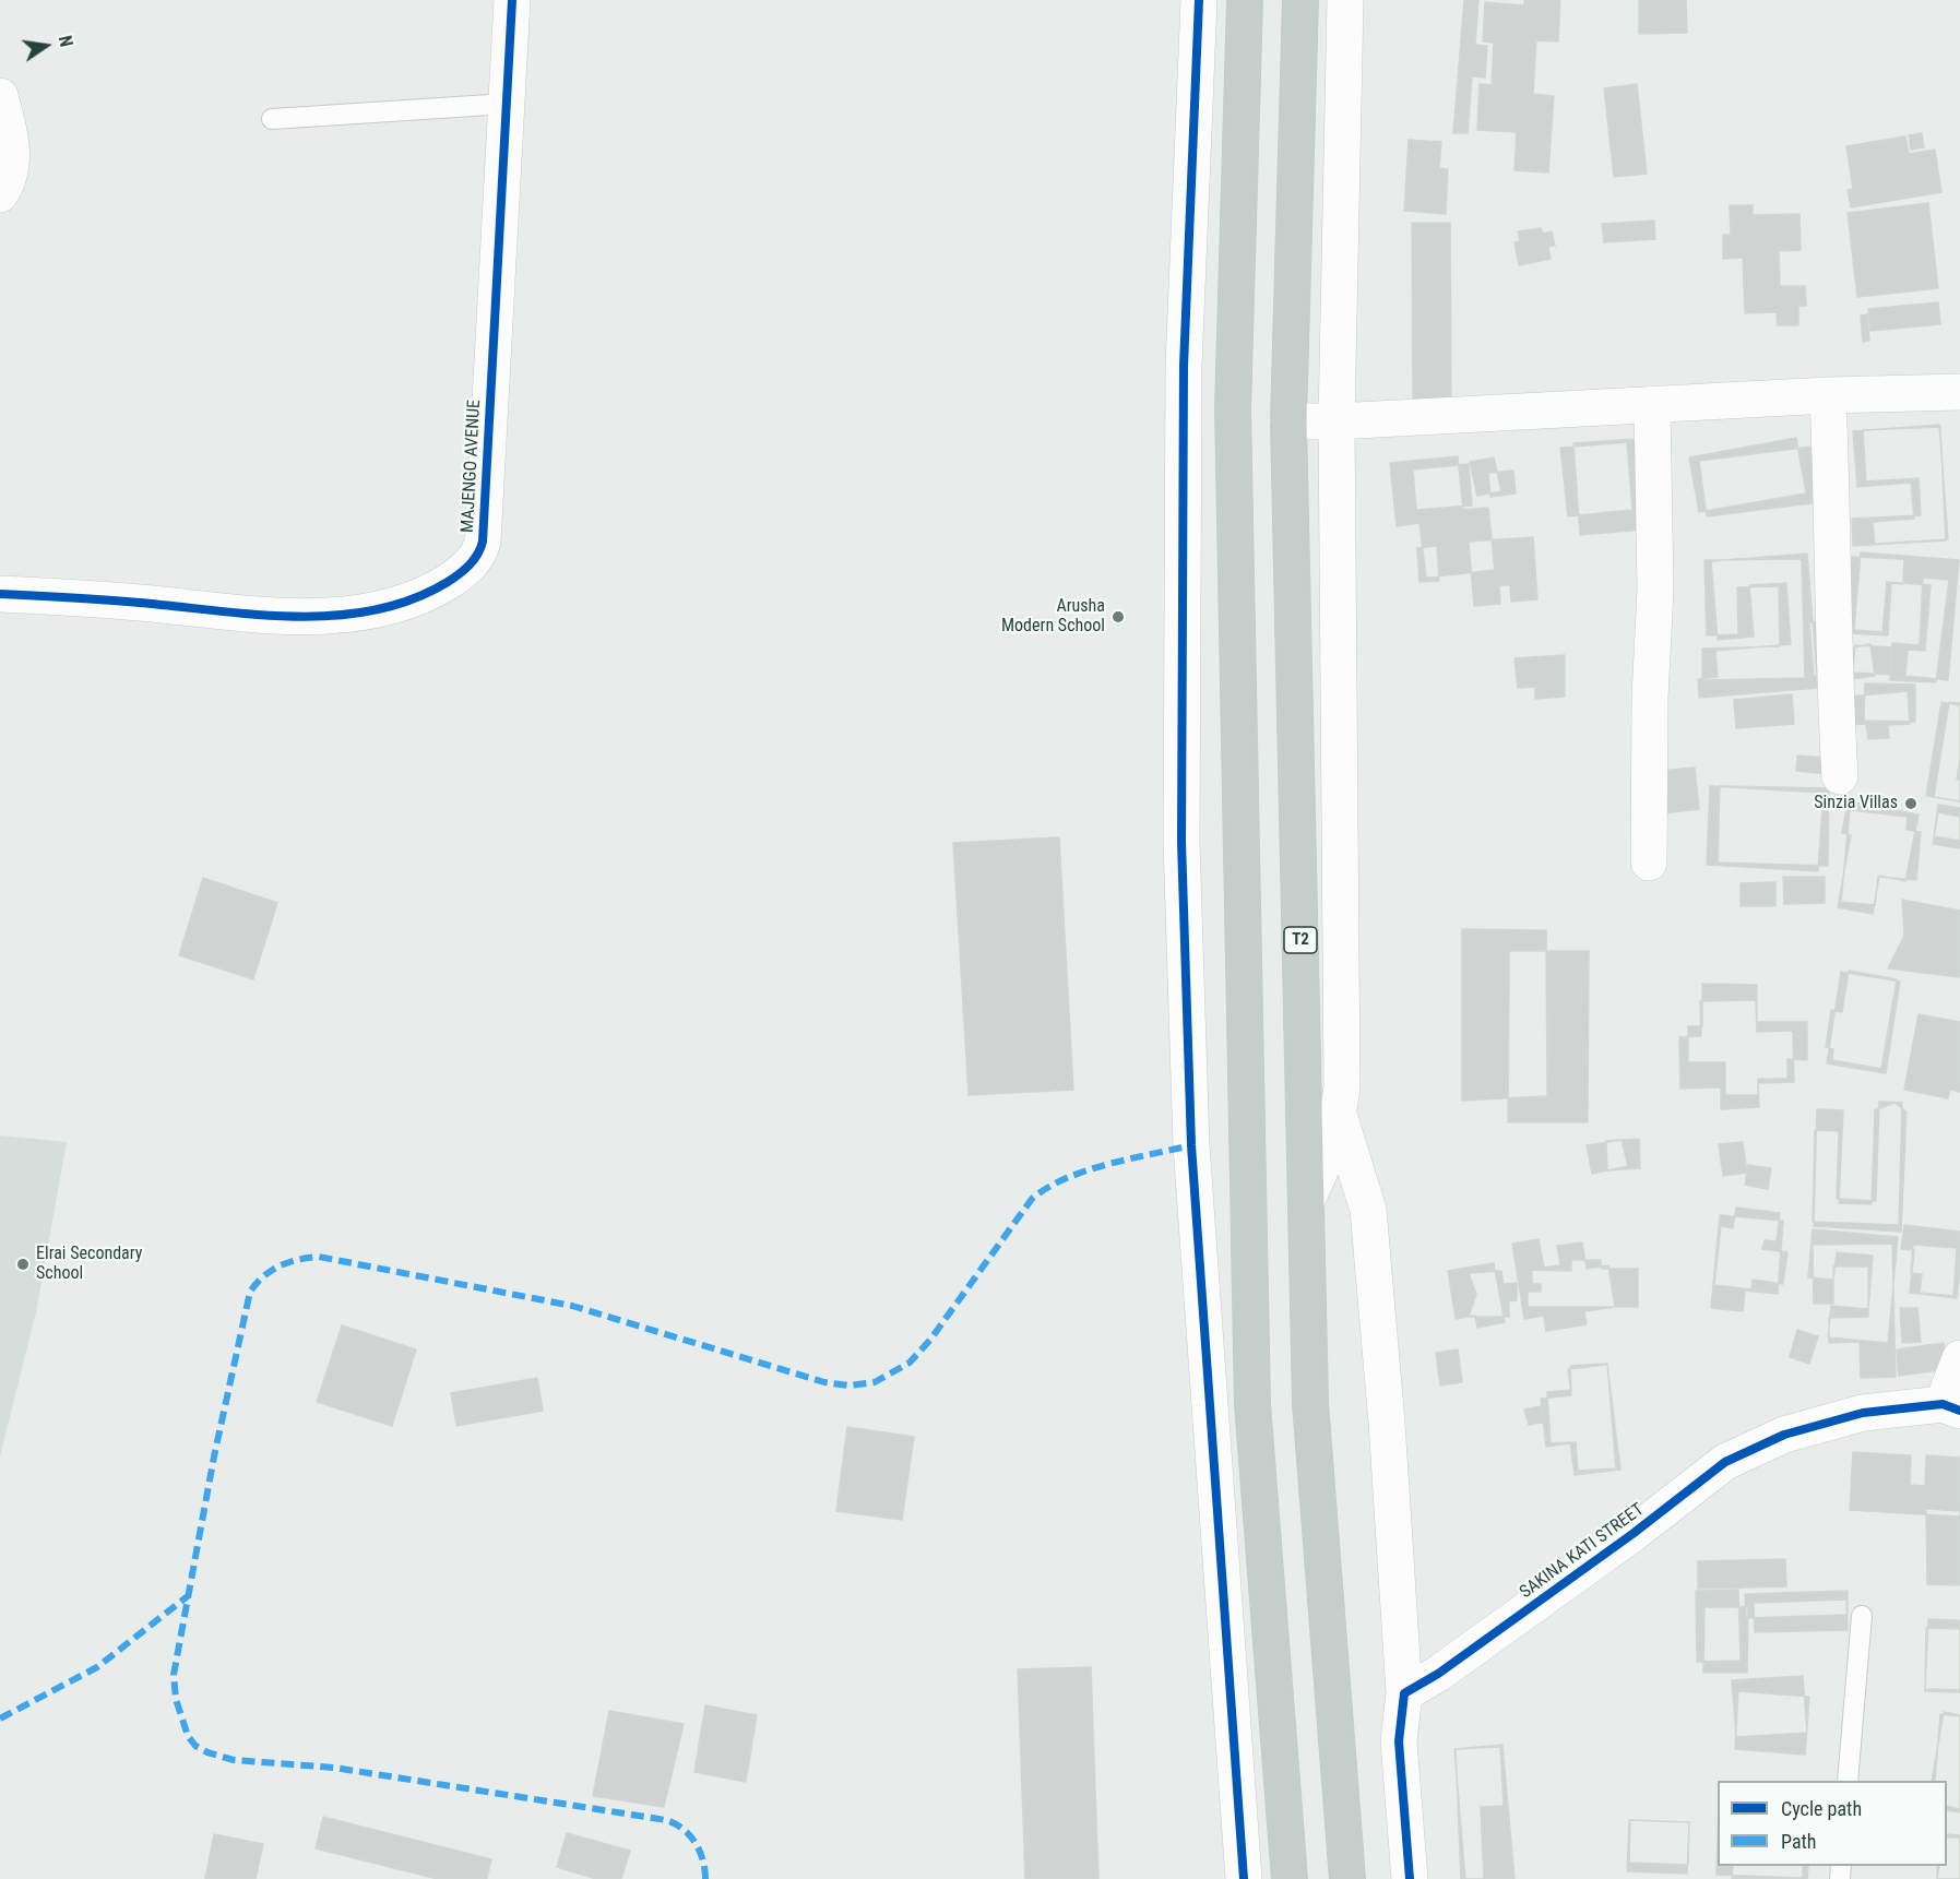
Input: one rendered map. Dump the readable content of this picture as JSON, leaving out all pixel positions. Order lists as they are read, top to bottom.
{
  "streets": {
    "highway": ["T2"],
    "street": ["MAJENGO AVENUE", "SAKINA KATI STREET"]
  },
  "places": ["Arusha Modern School", "Sinzia Villas", "Elrai Secondary School"],
  "legend": ["Cycle path", "Path"],
  "north": "right"
}
